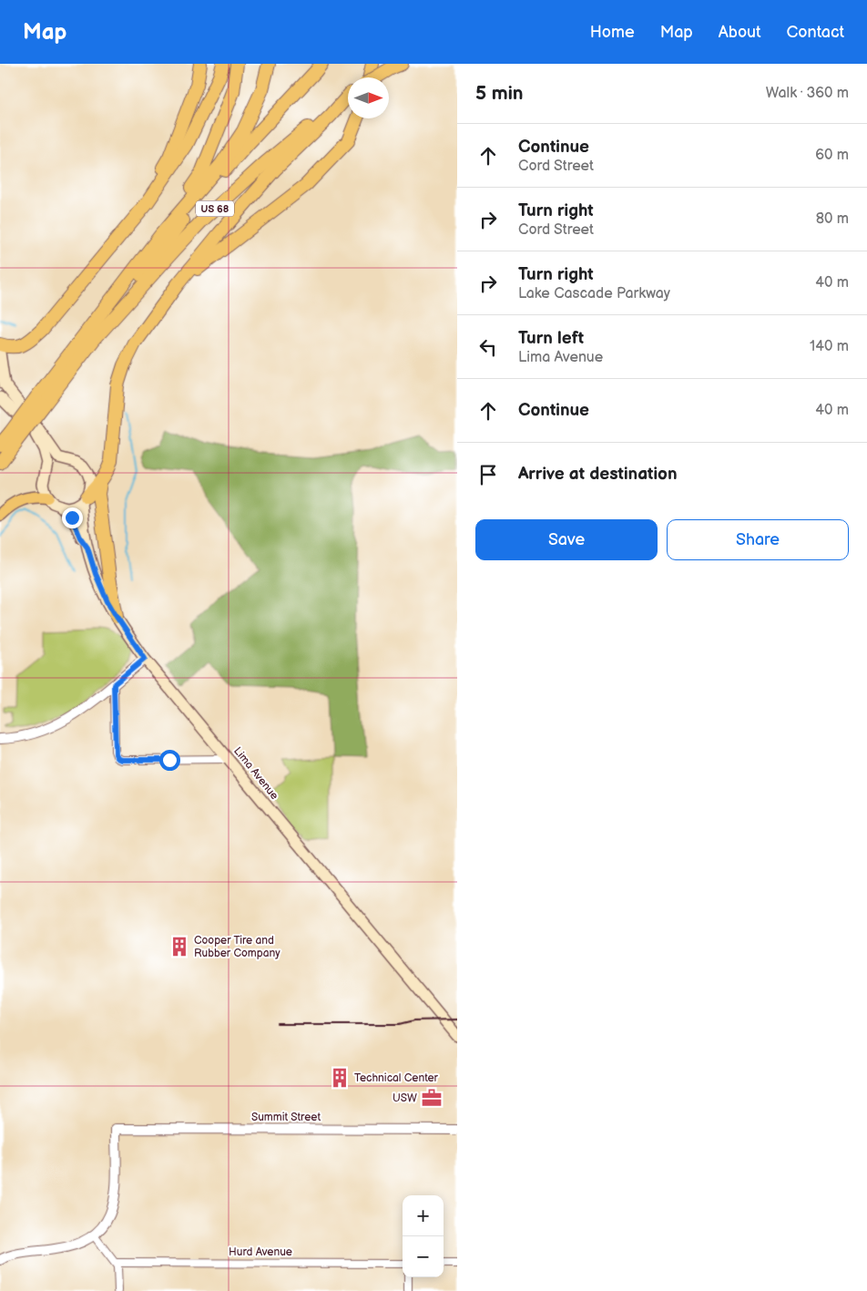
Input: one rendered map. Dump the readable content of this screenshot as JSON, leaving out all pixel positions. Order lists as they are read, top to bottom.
{
  "streets": {
    "highway": ["US 68"],
    "main road": ["Lima Avenue"],
    "street": ["Summit Street", "Hurd Avenue"]
  },
  "places": {
    "building": ["Cooper Tire and Rubber Company", "Technical Center"],
    "office": ["USW"]
  },
  "north": "right",
  "page": {
    "header": "Map",
    "nav": [
      "Home",
      "Map",
      "About",
      "Contact"
    ],
    "heading": ["5 min", "Walk · 360 m"],
    "list": [
      ["Continue", "Cord Street", "60 m"],
      ["Turn right", "Cord Street", "80 m"],
      ["Turn right", "Lake Cascade Parkway", "40 m"],
      ["Turn left", "Lima Avenue", "140 m"],
      ["Continue", "40 m"],
      "Arrive at destination"
    ],
    "buttons": ["Save", "Share"],
    "map_buttons": ["+", "−"]
  }
}
